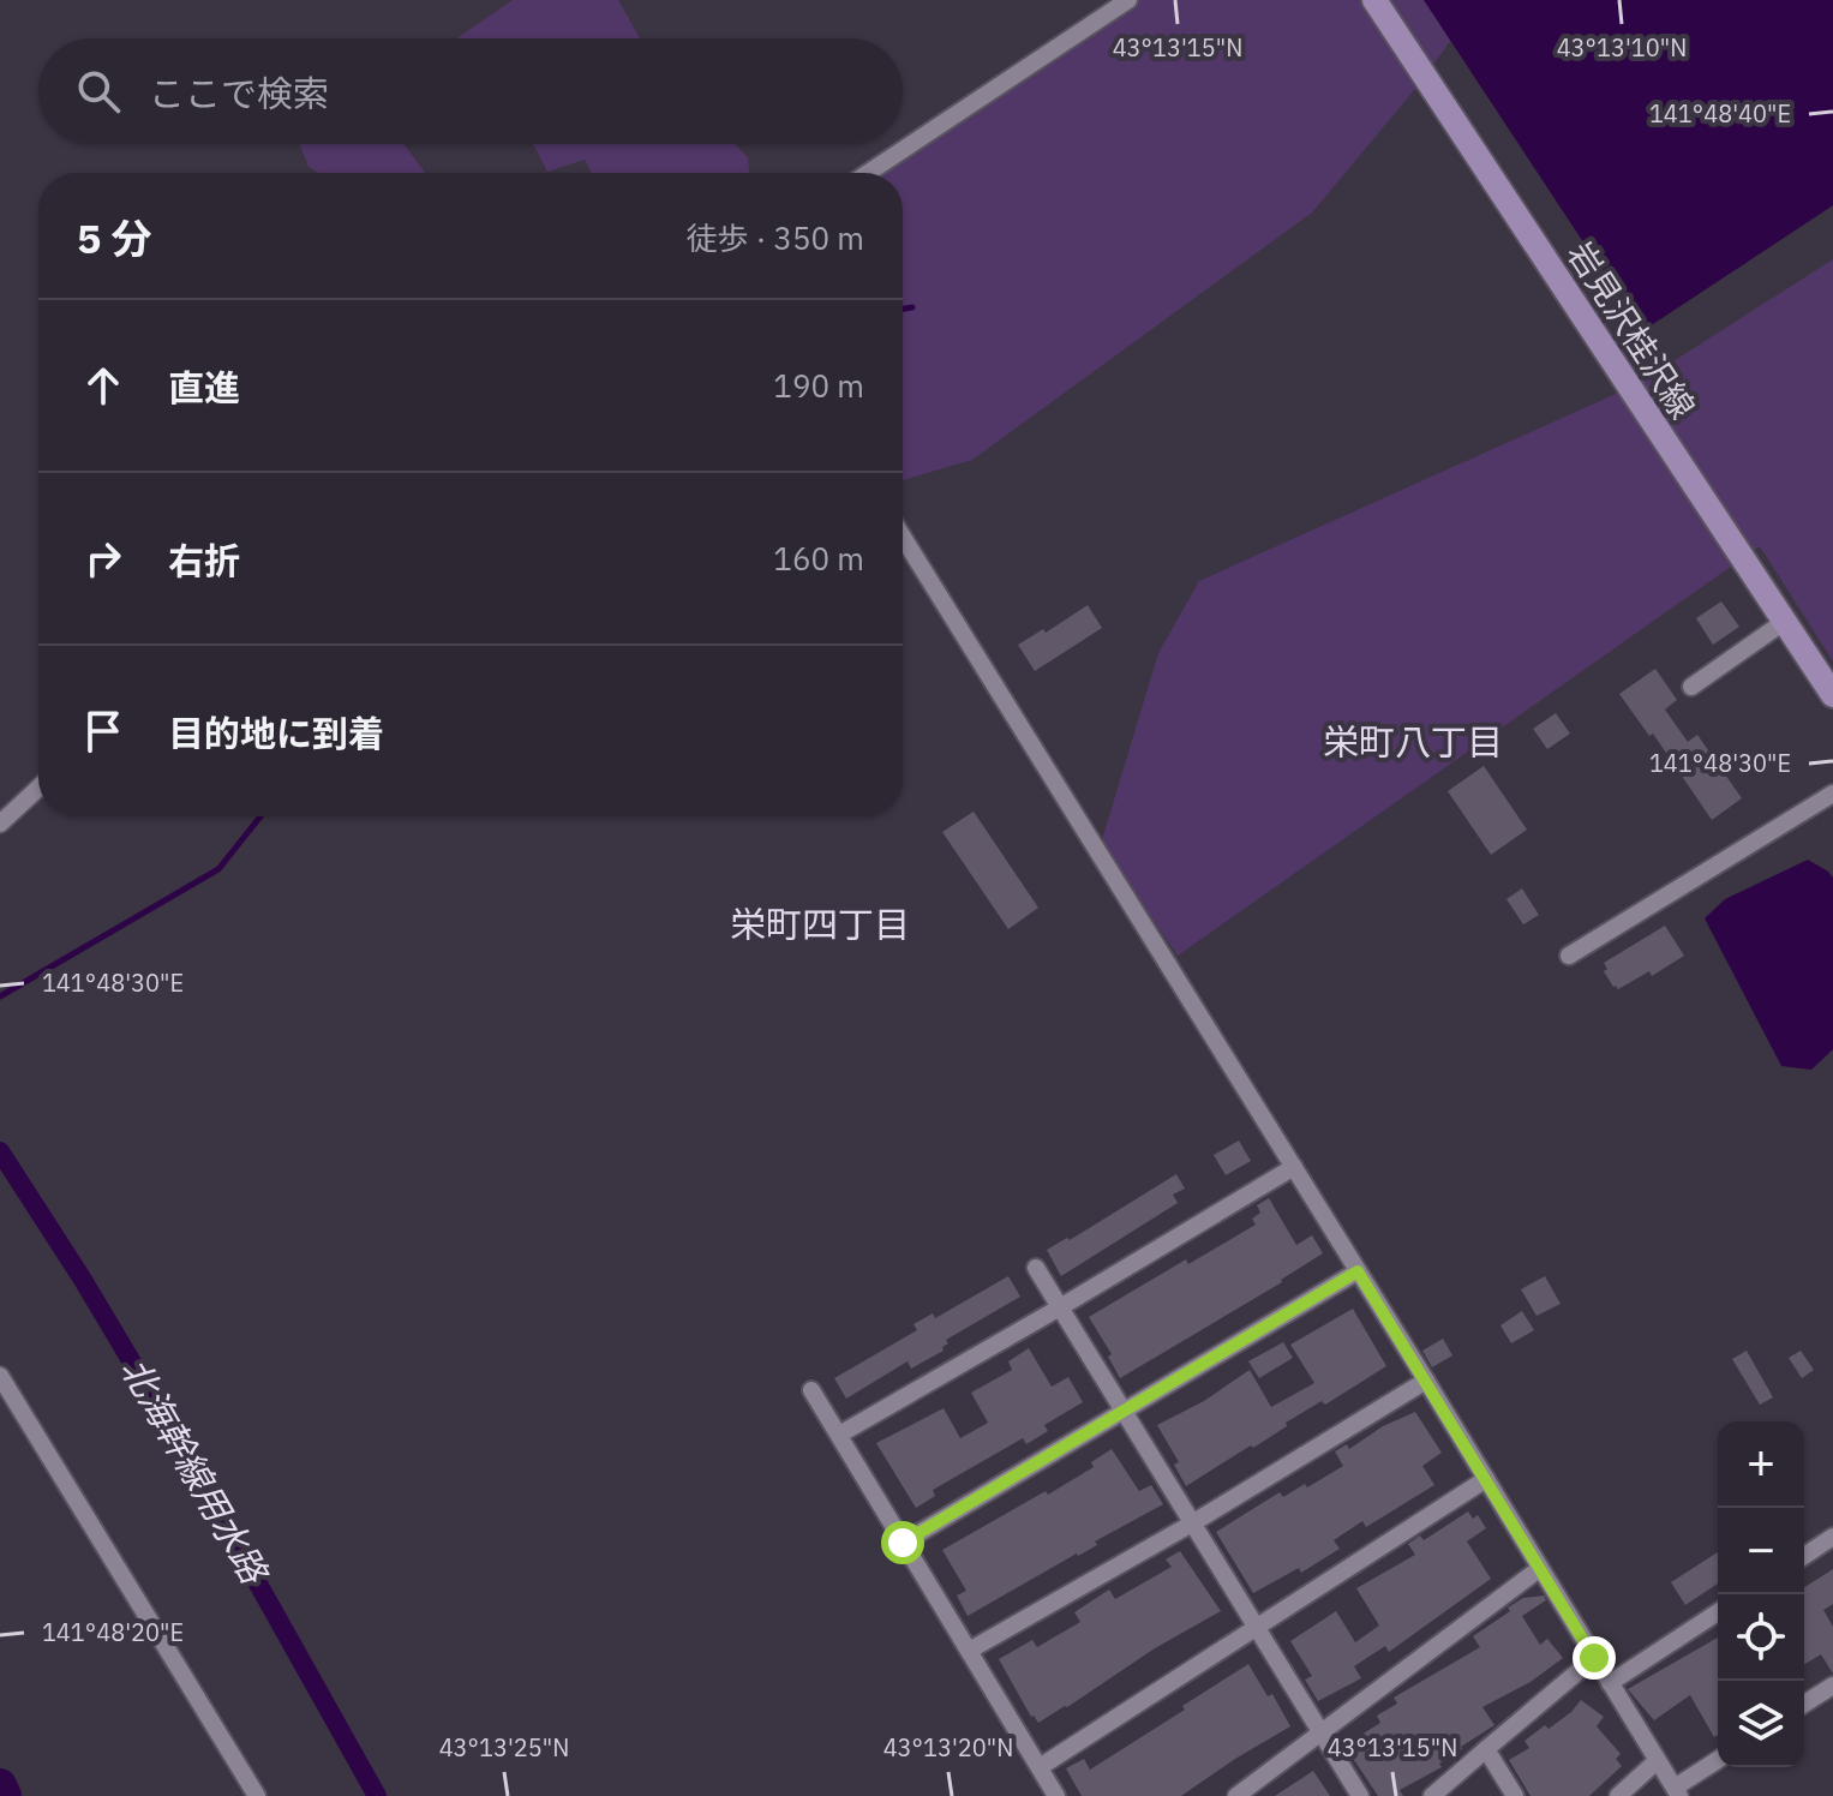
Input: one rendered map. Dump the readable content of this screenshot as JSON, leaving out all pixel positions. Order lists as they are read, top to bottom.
{
  "streets": {
    "main road": ["岩見沢桂沢線"]
  },
  "districts": ["栄町八丁目", "栄町四丁目"],
  "water": ["北海幹線用水路"],
  "page": {
    "search": "ここで検索",
    "heading": ["5 分", "徒歩 · 350 m"],
    "list": [
      ["直進", "190 m"],
      ["右折", "160 m"],
      "目的地に到着"
    ],
    "map_buttons": ["+", "−"]
  },
  "coordinates": [
    "43°13'15\"N",
    "43°13'10\"N",
    "141°48'40\"E",
    "141°48'30\"E",
    "141°48'20\"E",
    "43°13'25\"N",
    "43°13'20\"N"
  ]
}
